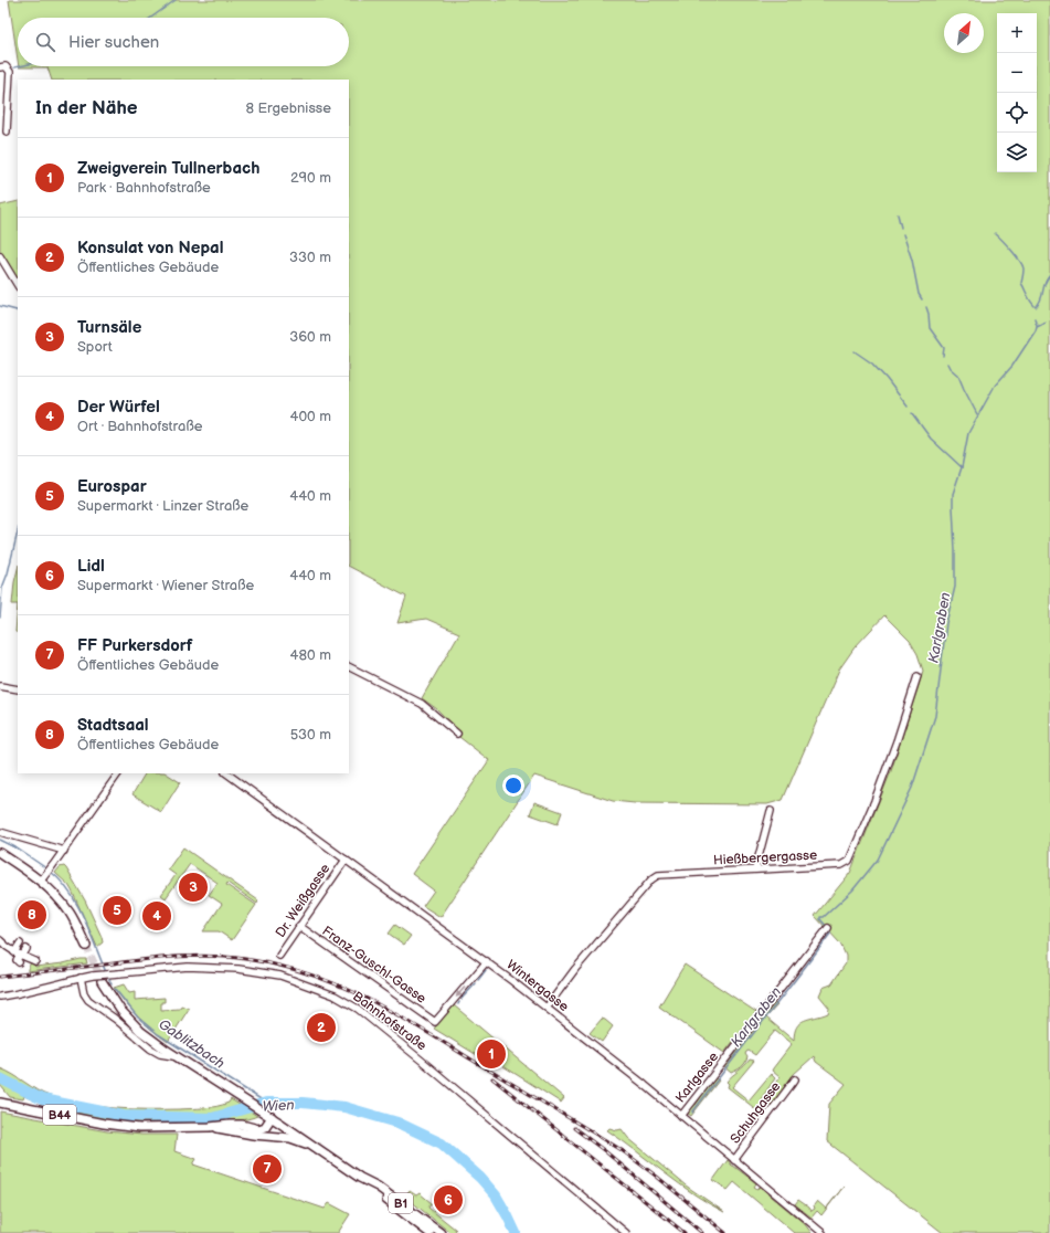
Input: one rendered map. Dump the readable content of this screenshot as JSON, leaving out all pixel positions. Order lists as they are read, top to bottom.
{
  "streets": {
    "main road": ["B44", "B1"],
    "street": [
      "Hießbergergasse",
      "Dr. Weißgasse",
      "Franz-Guschl-Gasse",
      "Wintergasse",
      "Bahnhofstraße",
      "Karlgasse",
      "Schuhgasse"
    ]
  },
  "crossings": [
    ["Hießbergergasse", "Wintergasse"],
    ["Dr. Weißgasse", "Franz-Guschl-Gasse"],
    ["Dr. Weißgasse", "Wintergasse"],
    ["Franz-Guschl-Gasse", "Wintergasse"],
    ["Wintergasse", "Karlgasse"],
    ["Wintergasse", "Schuhgasse"],
    ["B44", "B1"]
  ],
  "water": ["Karlgraben", "Gablitzbach", "Wien"],
  "north": "top right",
  "page": {
    "map_buttons": ["+", "−"],
    "search": "Hier suchen",
    "heading": ["In der Nähe", "8 Ergebnisse"],
    "list": [
      {
        "mark": "1",
        "name": "Zweigverein Tullnerbach",
        "note": "Park · Bahnhofstraße",
        "value": "290 m"
      },
      {
        "mark": "2",
        "name": "Konsulat von Nepal",
        "note": "Öffentliches Gebäude",
        "value": "330 m"
      },
      {
        "mark": "3",
        "name": "Turnsäle",
        "note": "Sport",
        "value": "360 m"
      },
      {
        "mark": "4",
        "name": "Der Würfel",
        "note": "Ort · Bahnhofstraße",
        "value": "400 m"
      },
      {
        "mark": "5",
        "name": "Eurospar",
        "note": "Supermarkt · Linzer Straße",
        "value": "440 m"
      },
      {
        "mark": "6",
        "name": "Lidl",
        "note": "Supermarkt · Wiener Straße",
        "value": "440 m"
      },
      {
        "mark": "7",
        "name": "FF Purkersdorf",
        "note": "Öffentliches Gebäude",
        "value": "480 m"
      },
      {
        "mark": "8",
        "name": "Stadtsaal",
        "note": "Öffentliches Gebäude",
        "value": "530 m"
      }
    ],
    "pins": [
      "3",
      "5",
      "8",
      "4",
      "2",
      "1",
      "7",
      "6"
    ]
  }
}
